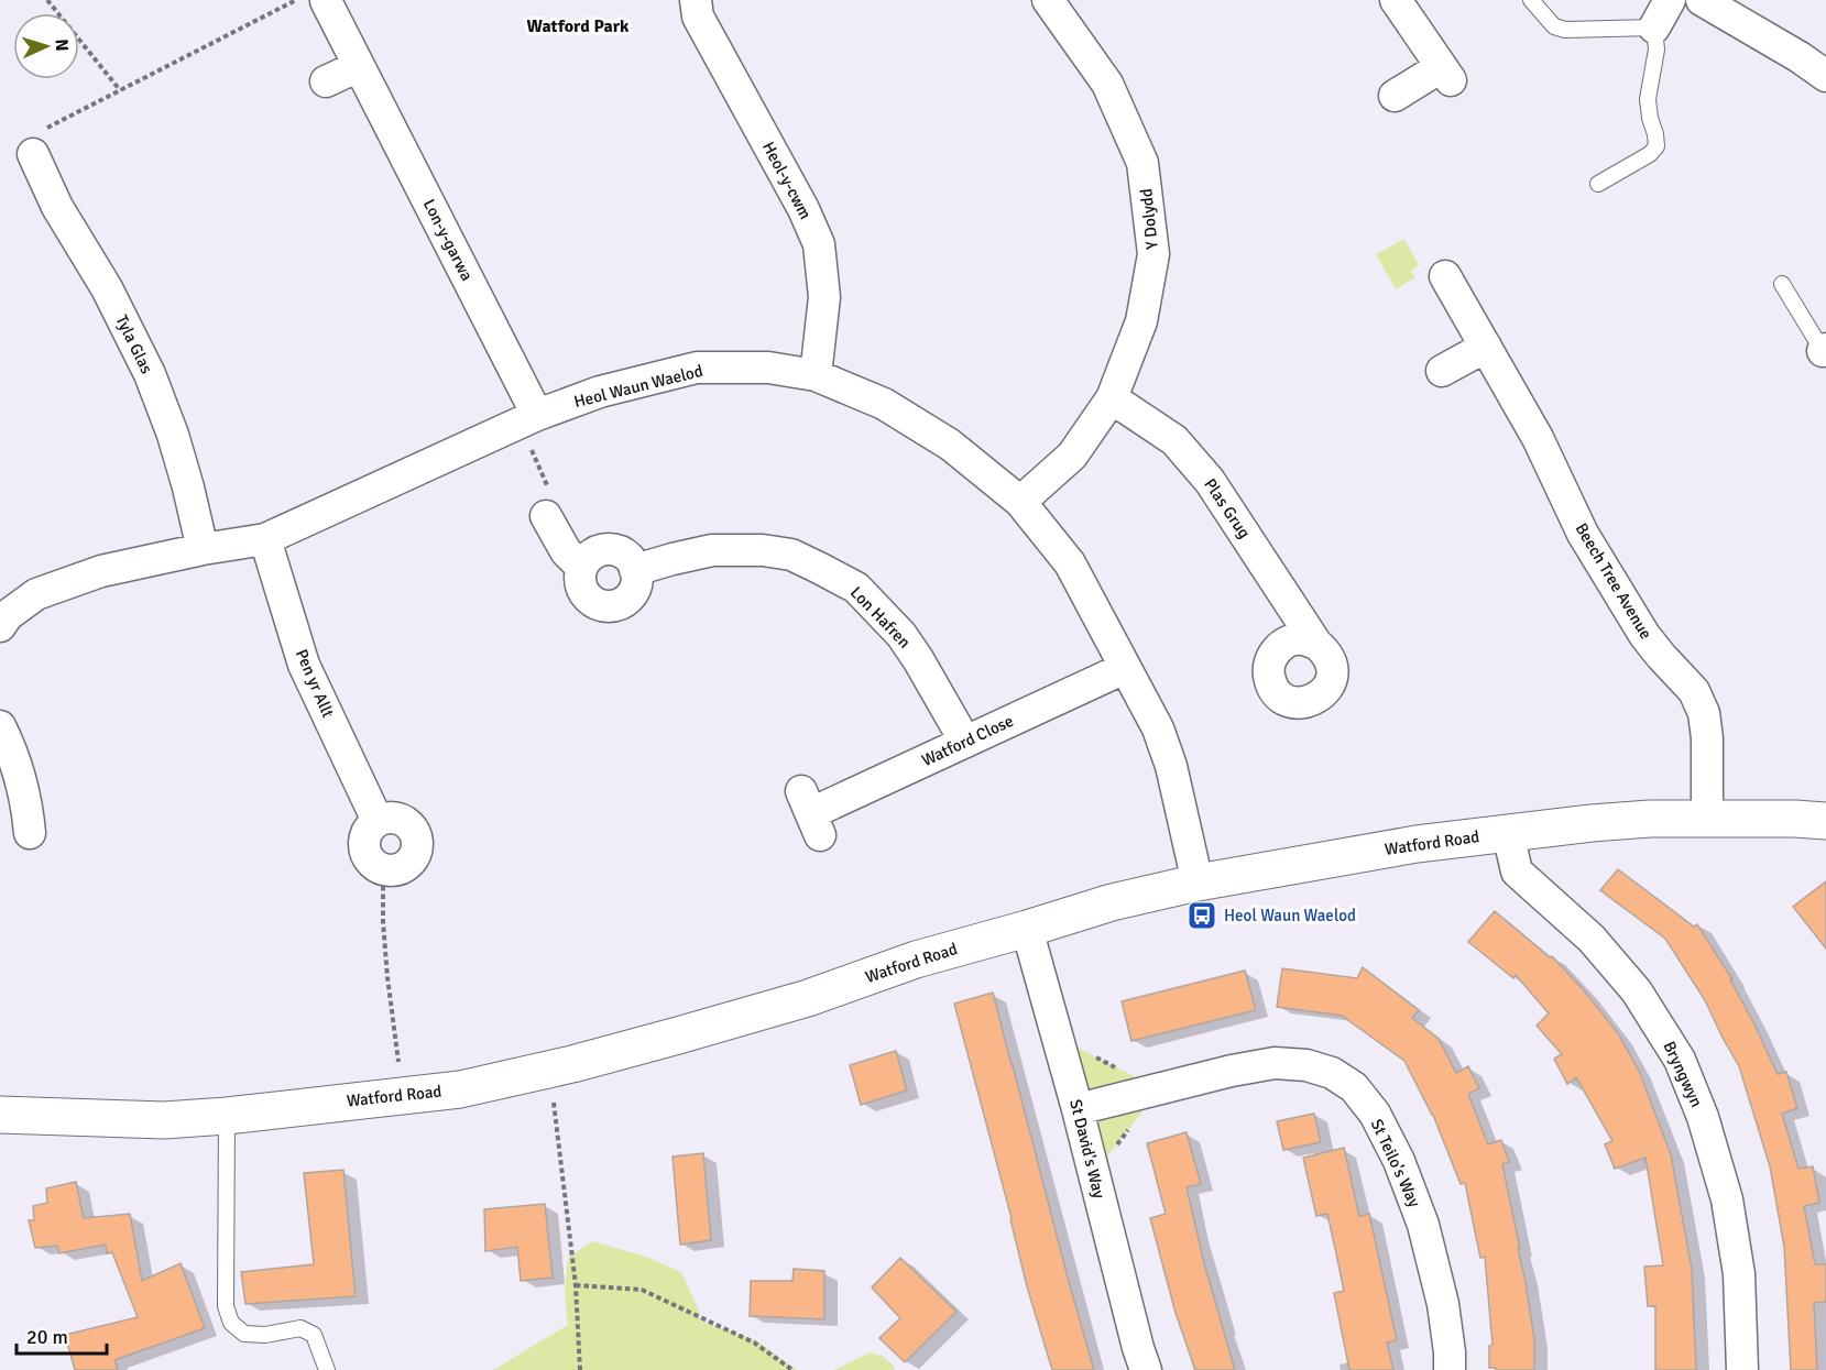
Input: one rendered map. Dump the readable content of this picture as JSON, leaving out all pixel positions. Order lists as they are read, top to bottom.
{
  "streets": {
    "street": [
      "Heol-y-cwm",
      "Y Dolydd",
      "Lon-y-garwa",
      "Tyla Glas",
      "Heol Waun Waelod",
      "Plas Grug",
      "Beech Tree Avenue",
      "Lon Hafren",
      "Pen yr Allt",
      "Watford Close",
      "Watford Road",
      "Bryngwyn",
      "St David's Way",
      "St Teilo's Way"
    ]
  },
  "crossings": [
    ["Heol-y-cwm", "Heol Waun Waelod"],
    ["Y Dolydd", "Heol Waun Waelod"],
    ["Y Dolydd", "Plas Grug"],
    ["Lon-y-garwa", "Heol Waun Waelod"],
    ["Tyla Glas", "Heol Waun Waelod"],
    ["Heol Waun Waelod", "Pen yr Allt"],
    ["Heol Waun Waelod", "Watford Close"],
    ["Heol Waun Waelod", "Watford Road"],
    ["Beech Tree Avenue", "Watford Road"],
    ["Lon Hafren", "Watford Close"],
    ["Watford Road", "Bryngwyn"],
    ["Watford Road", "St David's Way"],
    ["St David's Way", "St Teilo's Way"]
  ],
  "districts": ["Watford Park"],
  "places": {
    "bus stop": ["Heol Waun Waelod"]
  },
  "scale_bar": "20 m",
  "north": "right"
}
